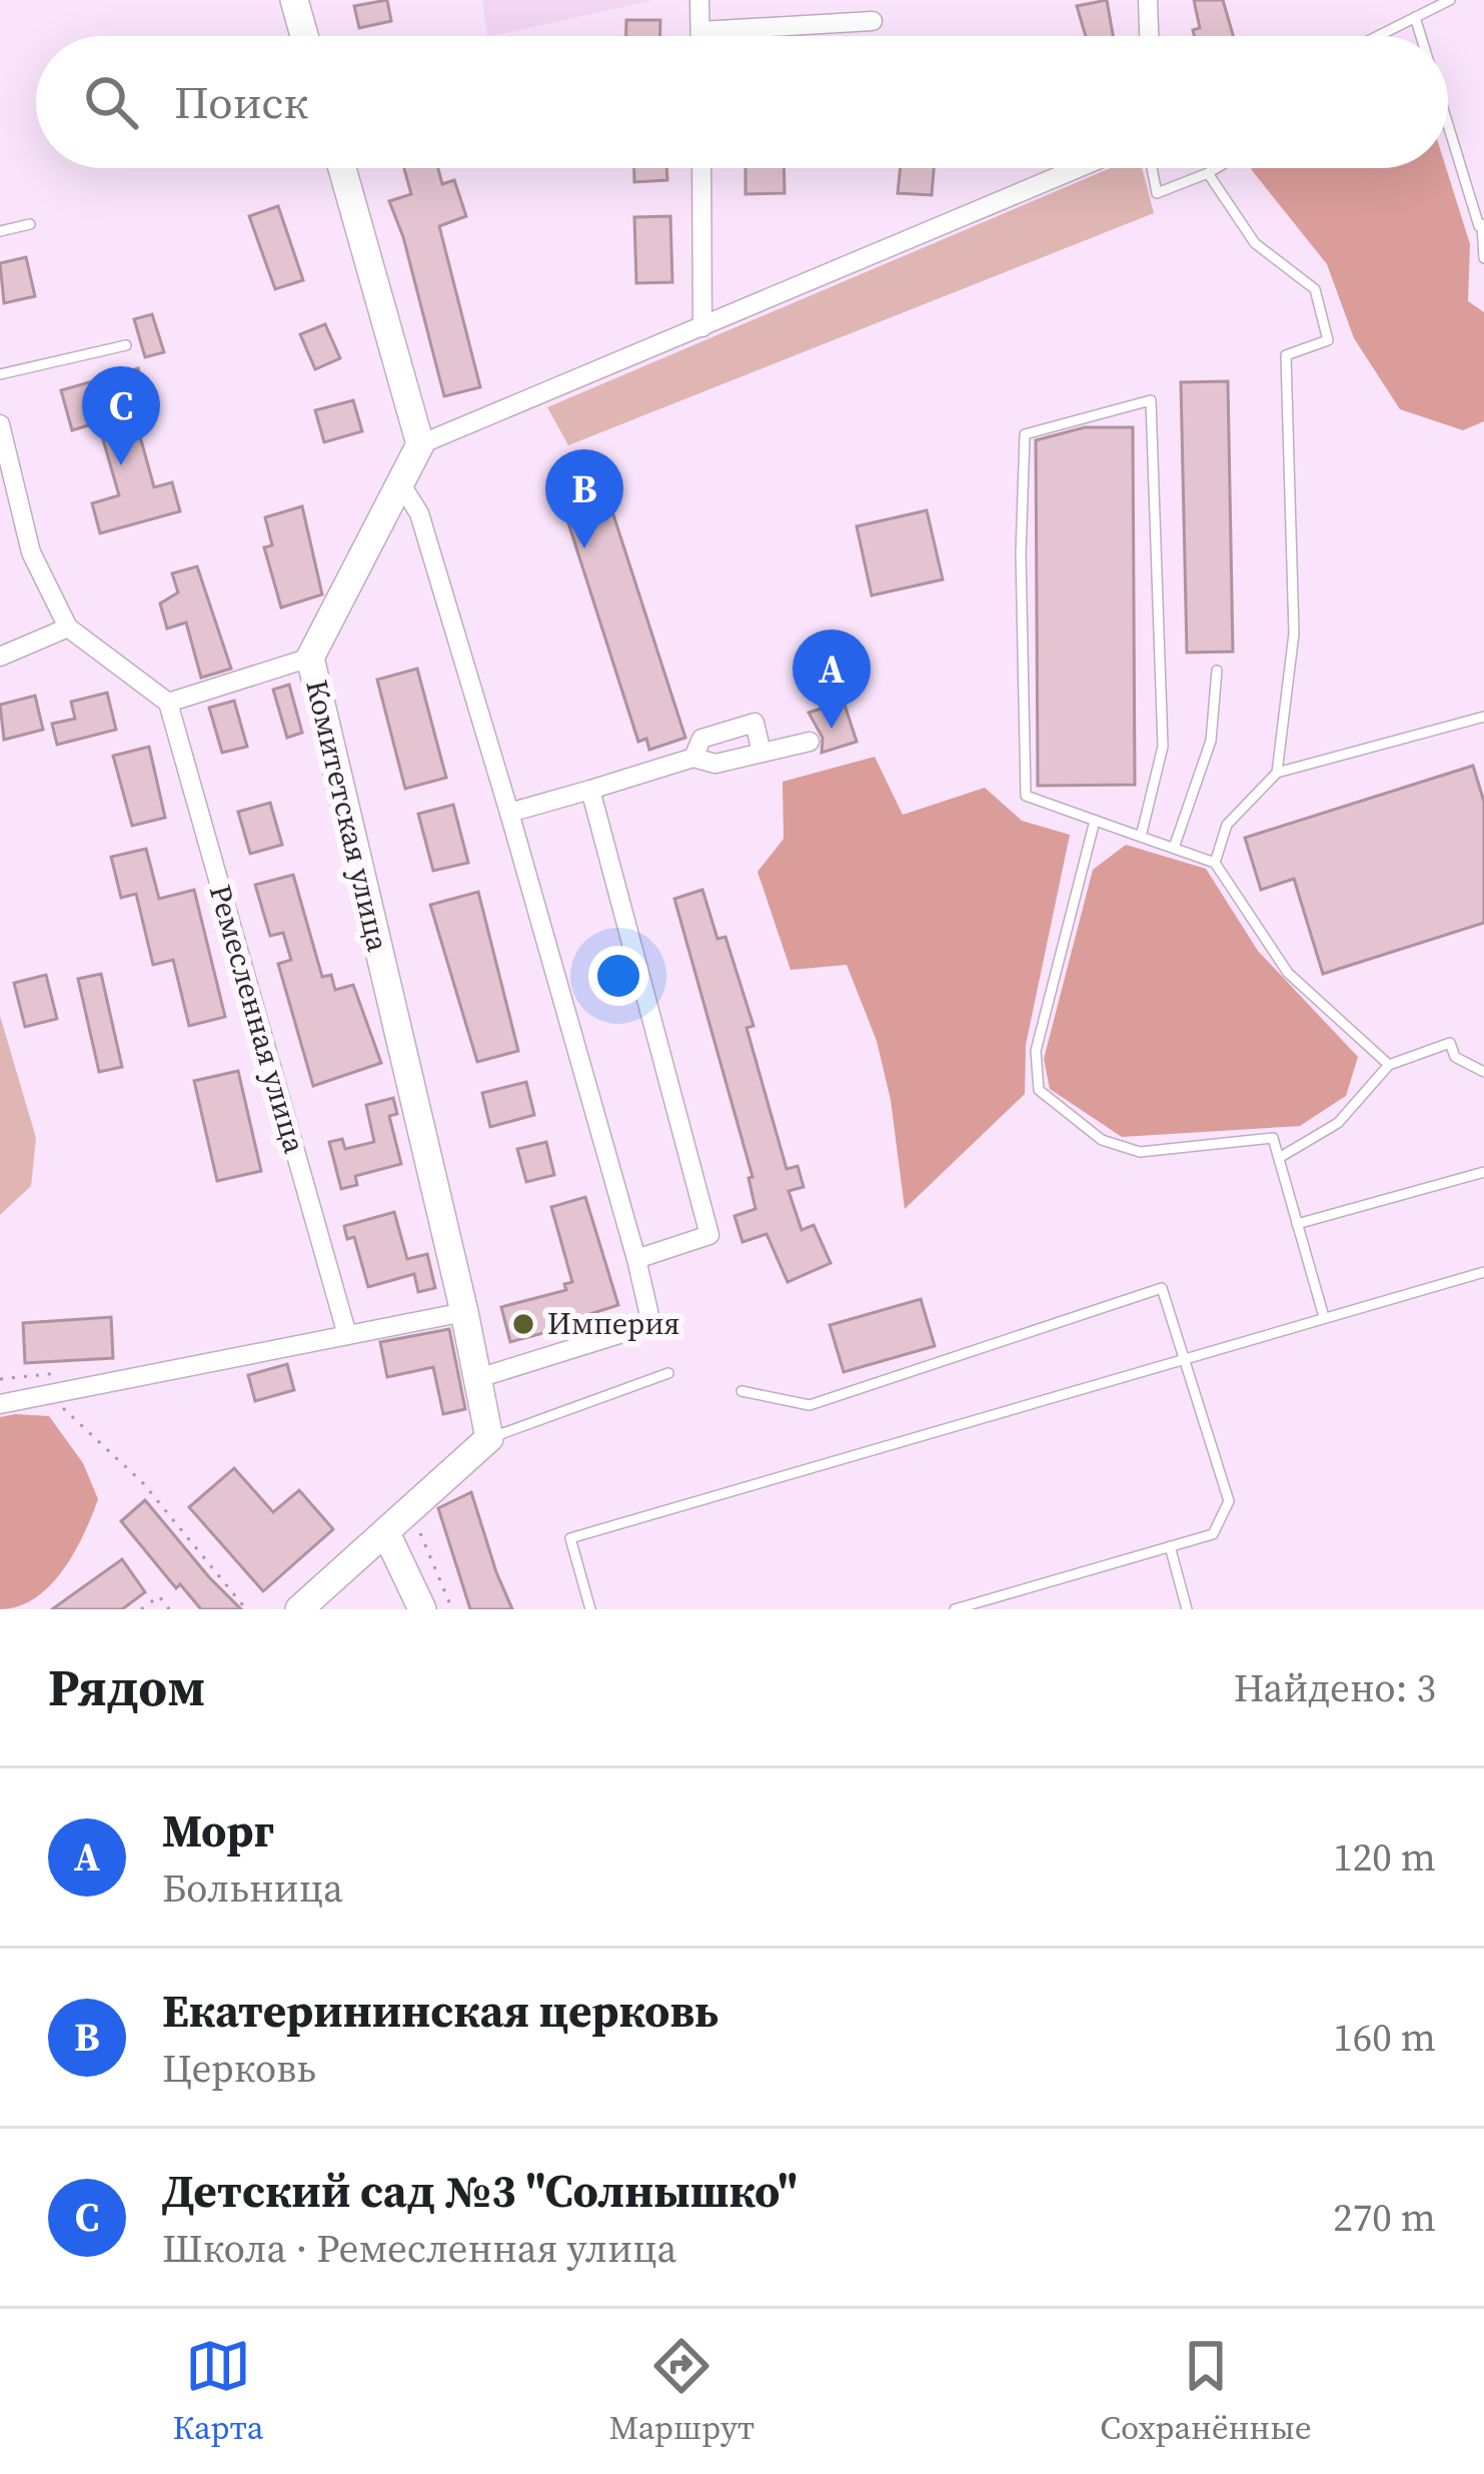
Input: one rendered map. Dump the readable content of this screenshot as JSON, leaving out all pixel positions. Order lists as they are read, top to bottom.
{
  "streets": {
    "street": ["Комитетская улица", "Ремесленная улица"]
  },
  "places": ["Империя"],
  "page": {
    "search": "Поиск",
    "pins": ["C", "B", "A"],
    "heading": ["Рядом", "Найдено: 3"],
    "list": [
      {
        "mark": "A",
        "name": "Морг",
        "note": "Больница",
        "value": "120 m"
      },
      {
        "mark": "B",
        "name": "Екатерининская церковь",
        "note": "Церковь",
        "value": "160 m"
      },
      {
        "mark": "C",
        "name": "Детский сад №3 \"Солнышко\"",
        "note": "Школа · Ремесленная улица",
        "value": "270 m"
      }
    ],
    "nav": ["Карта", "Маршрут", "Сохранённые"]
  }
}
